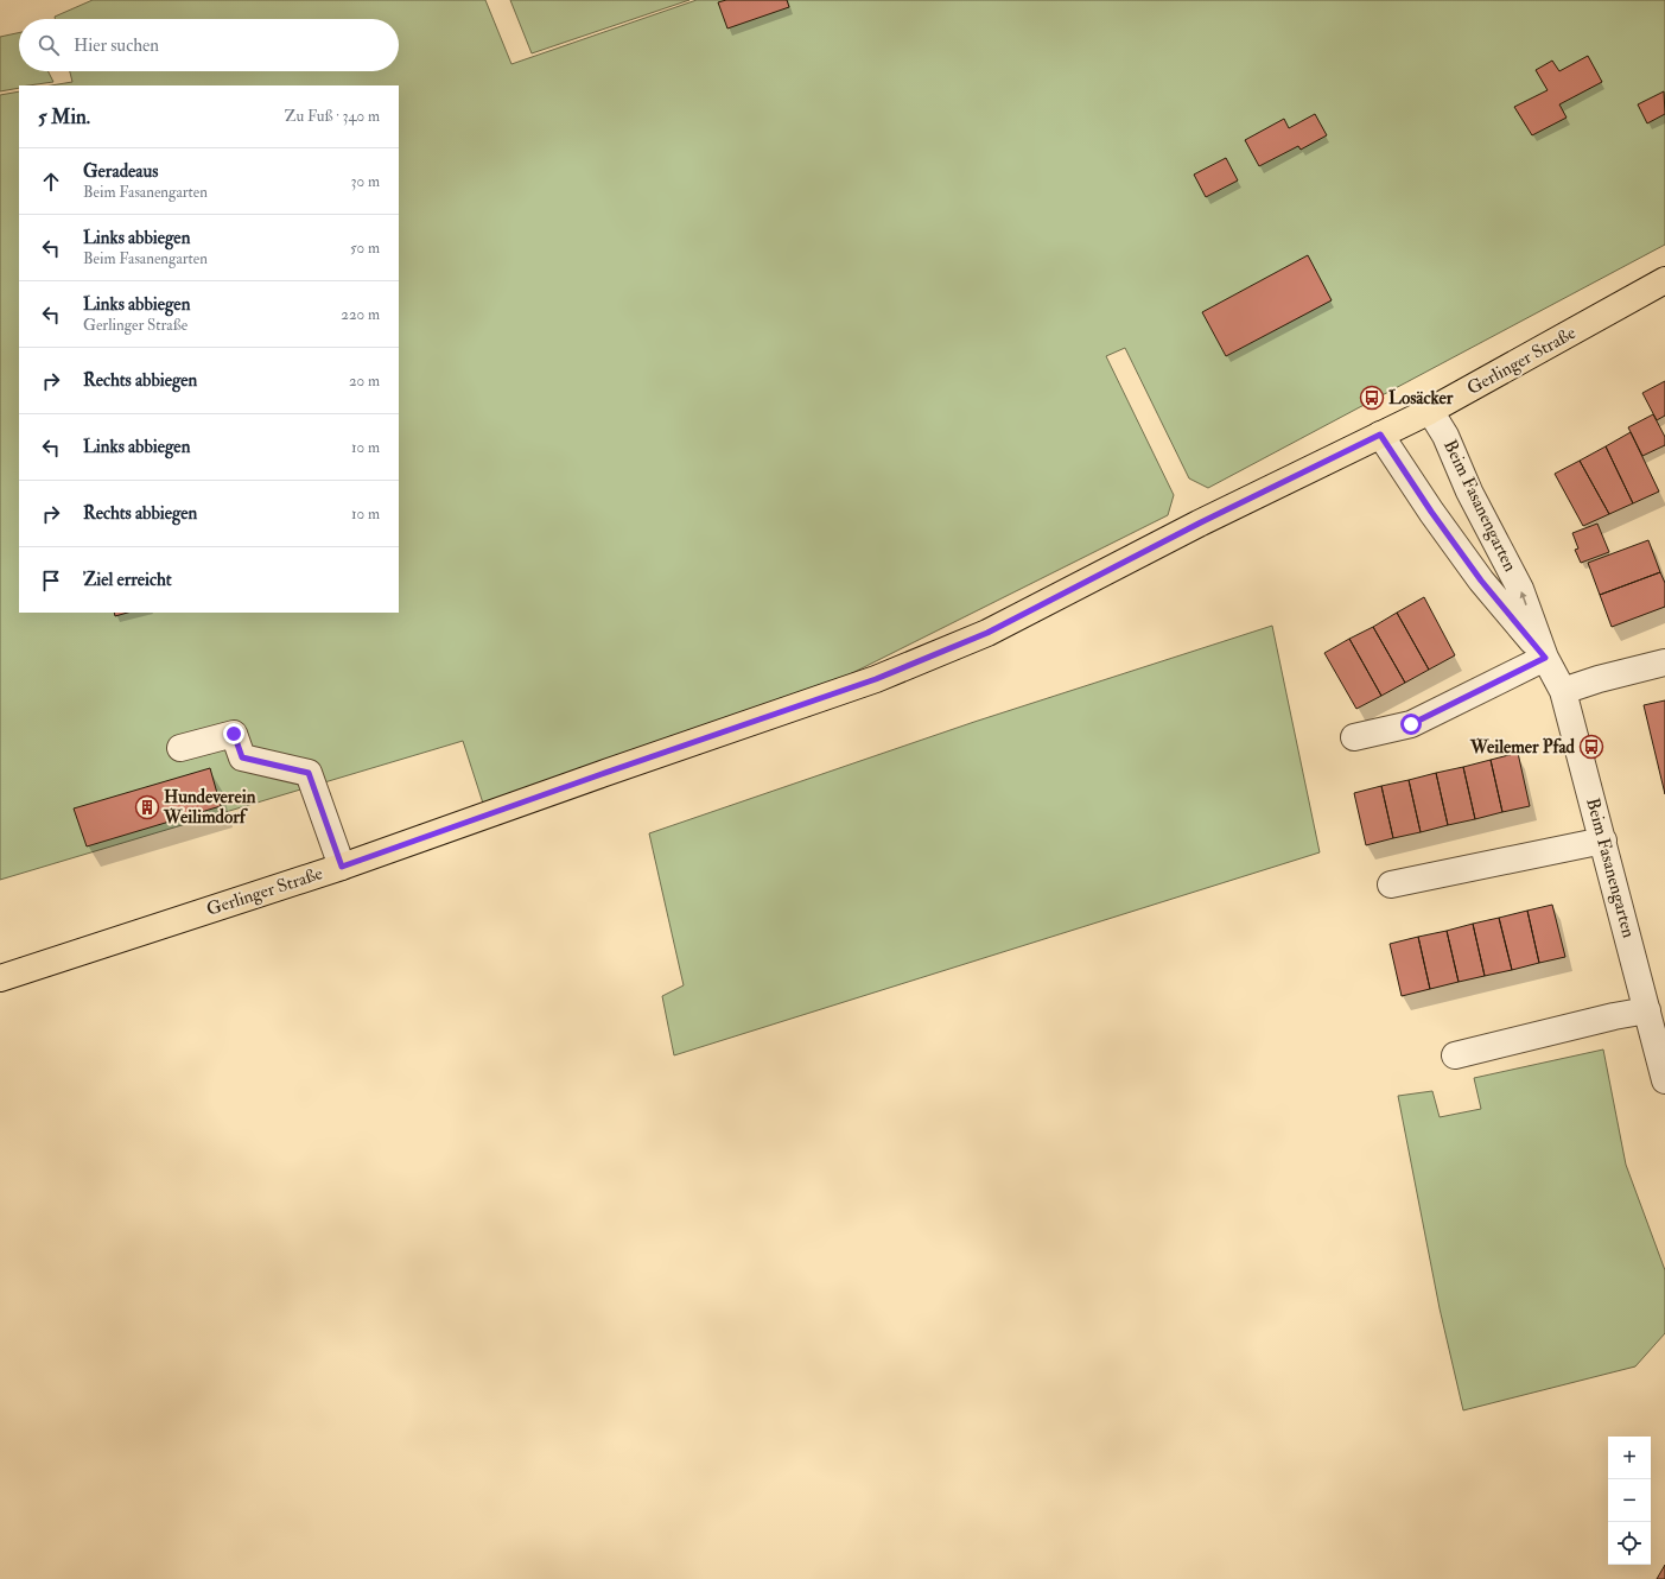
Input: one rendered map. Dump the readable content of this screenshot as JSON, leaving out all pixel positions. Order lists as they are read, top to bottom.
{
  "streets": {
    "main road": ["Gerlinger Straße"],
    "street": ["Beim Fasanengarten"]
  },
  "crossings": [
    ["Gerlinger Straße", "Beim Fasanengarten"]
  ],
  "places": {
    "bus stop": ["Losäcker", "Weilemer Pfad"],
    "building": ["Hundeverein Weilimdorf"]
  },
  "page": {
    "search": "Hier suchen",
    "heading": ["5 Min.", "Zu Fuß · 340 m"],
    "list": [
      ["Geradeaus", "Beim Fasanengarten", "30 m"],
      ["Links abbiegen", "Beim Fasanengarten", "50 m"],
      ["Links abbiegen", "Gerlinger Straße", "220 m"],
      ["Rechts abbiegen", "20 m"],
      ["Links abbiegen", "10 m"],
      ["Rechts abbiegen", "10 m"],
      "Ziel erreicht"
    ],
    "map_buttons": ["+", "−"]
  }
}
